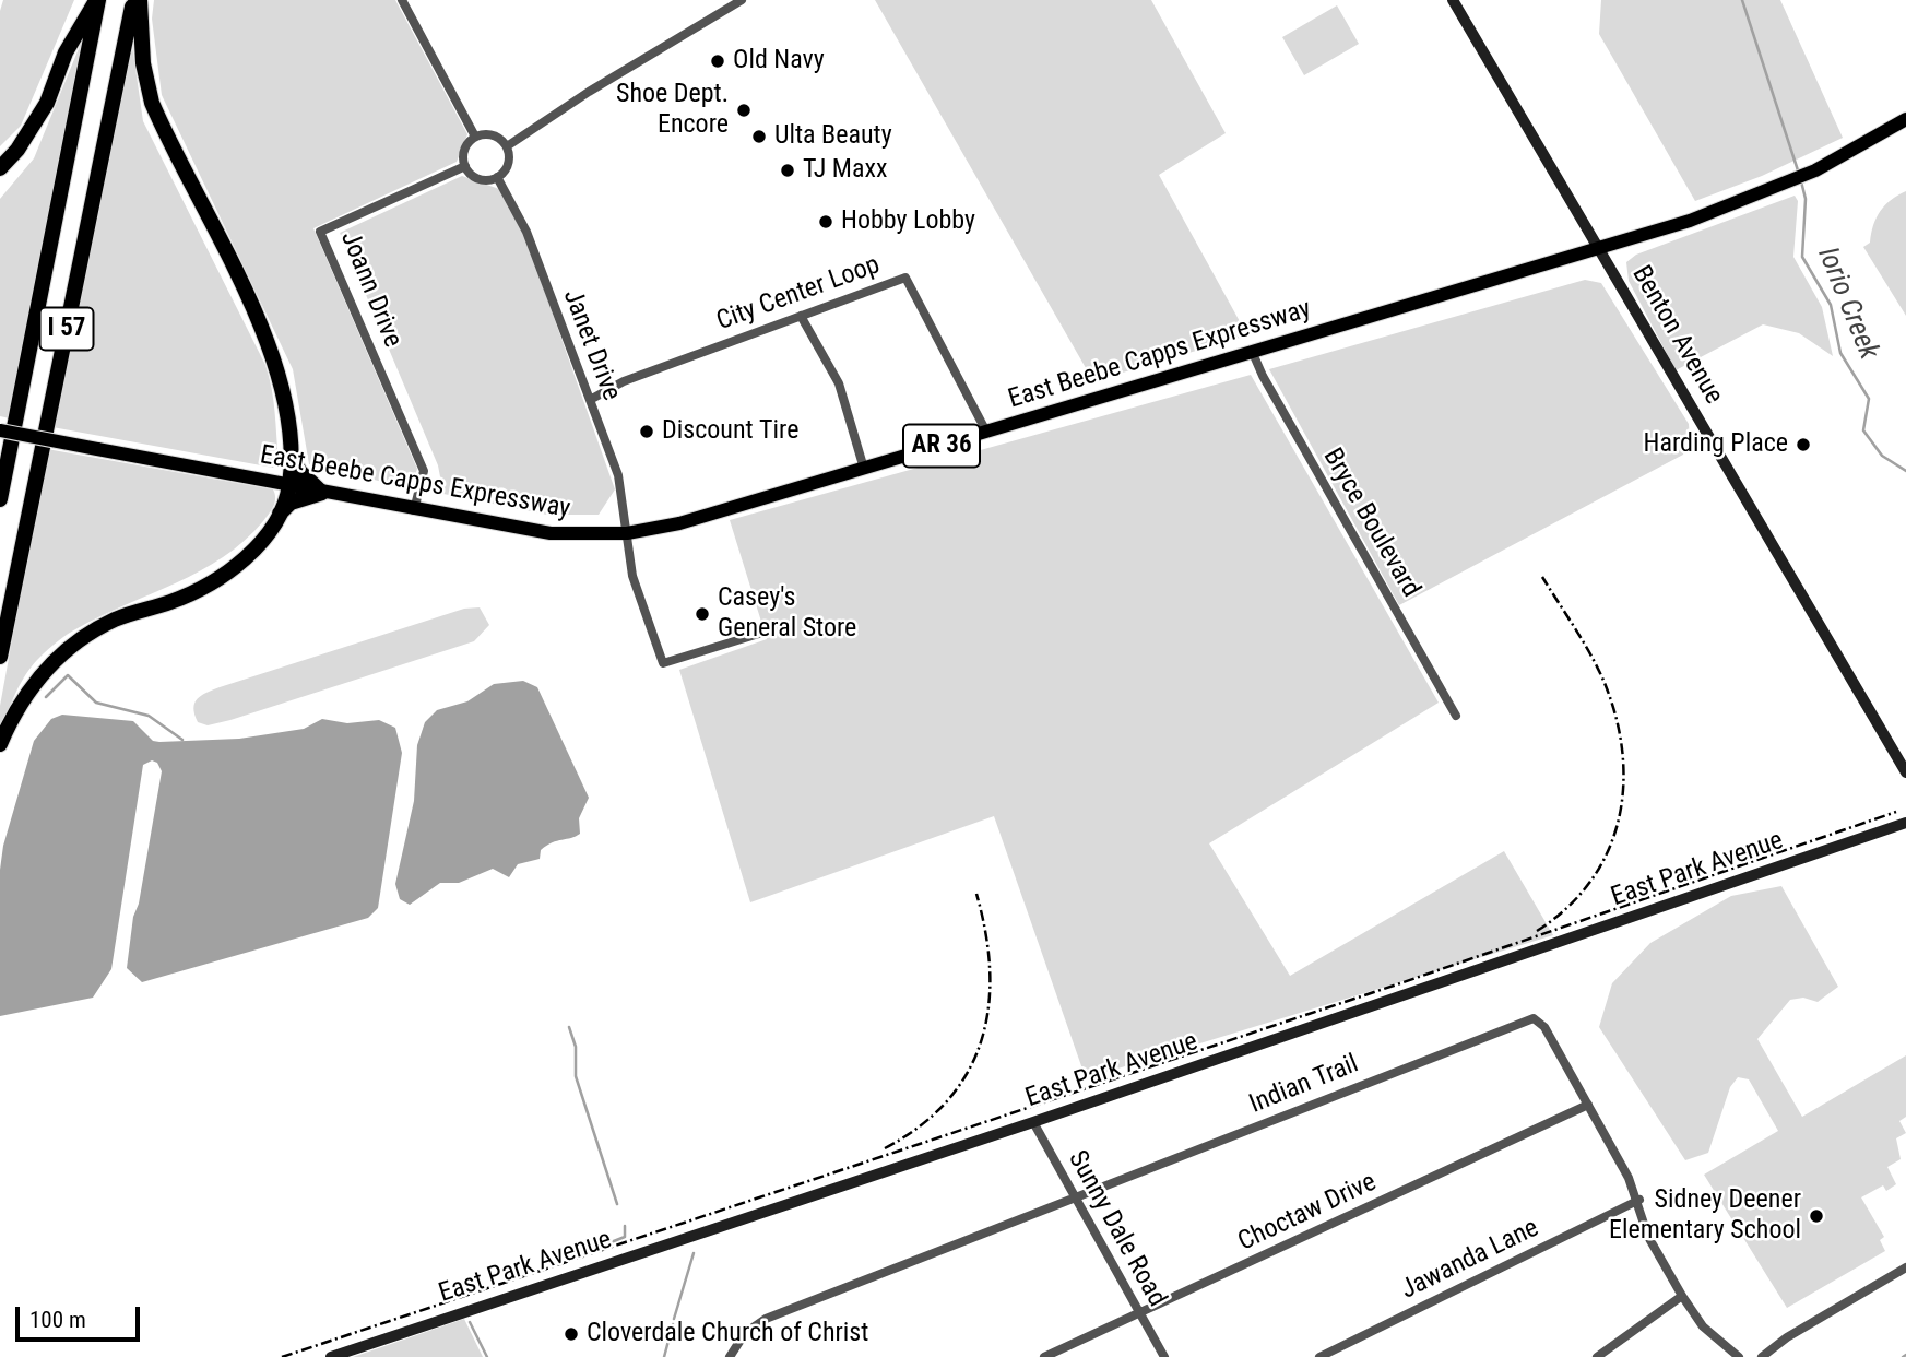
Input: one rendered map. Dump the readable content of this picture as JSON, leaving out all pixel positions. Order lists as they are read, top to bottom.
{
  "streets": {
    "highway": ["I 57"],
    "main road": ["East Beebe Capps Expressway", "AR 36"],
    "street": [
      "Joann Drive",
      "City Center Loop",
      "Benton Avenue",
      "Janet Drive",
      "Bryce Boulevard",
      "East Park Avenue",
      "Indian Trail",
      "Choctaw Drive",
      "Sunny Dale Road",
      "Jawanda Lane"
    ]
  },
  "crossings": [
    ["Joann Drive", "Janet Drive"],
    ["Joann Drive", "East Beebe Capps Expressway"],
    ["City Center Loop", "Janet Drive"],
    ["City Center Loop", "East Beebe Capps Expressway"],
    ["Benton Avenue", "East Beebe Capps Expressway"],
    ["Janet Drive", "East Beebe Capps Expressway"],
    ["East Beebe Capps Expressway", "Bryce Boulevard"],
    ["East Park Avenue", "Sunny Dale Road"],
    ["Indian Trail", "Choctaw Drive"],
    ["Indian Trail", "Sunny Dale Road"],
    ["Indian Trail", "Jawanda Lane"],
    ["Choctaw Drive", "Sunny Dale Road"]
  ],
  "water": ["Iorio Creek"],
  "places": [
    "Old Navy",
    "Shoe Dept. Encore",
    "Ulta Beauty",
    "TJ Maxx",
    "Hobby Lobby",
    "Discount Tire",
    "Harding Place",
    "Casey's General Store",
    "Sidney Deener Elementary School",
    "Cloverdale Church of Christ"
  ],
  "scale_bar": "100 m"
}
